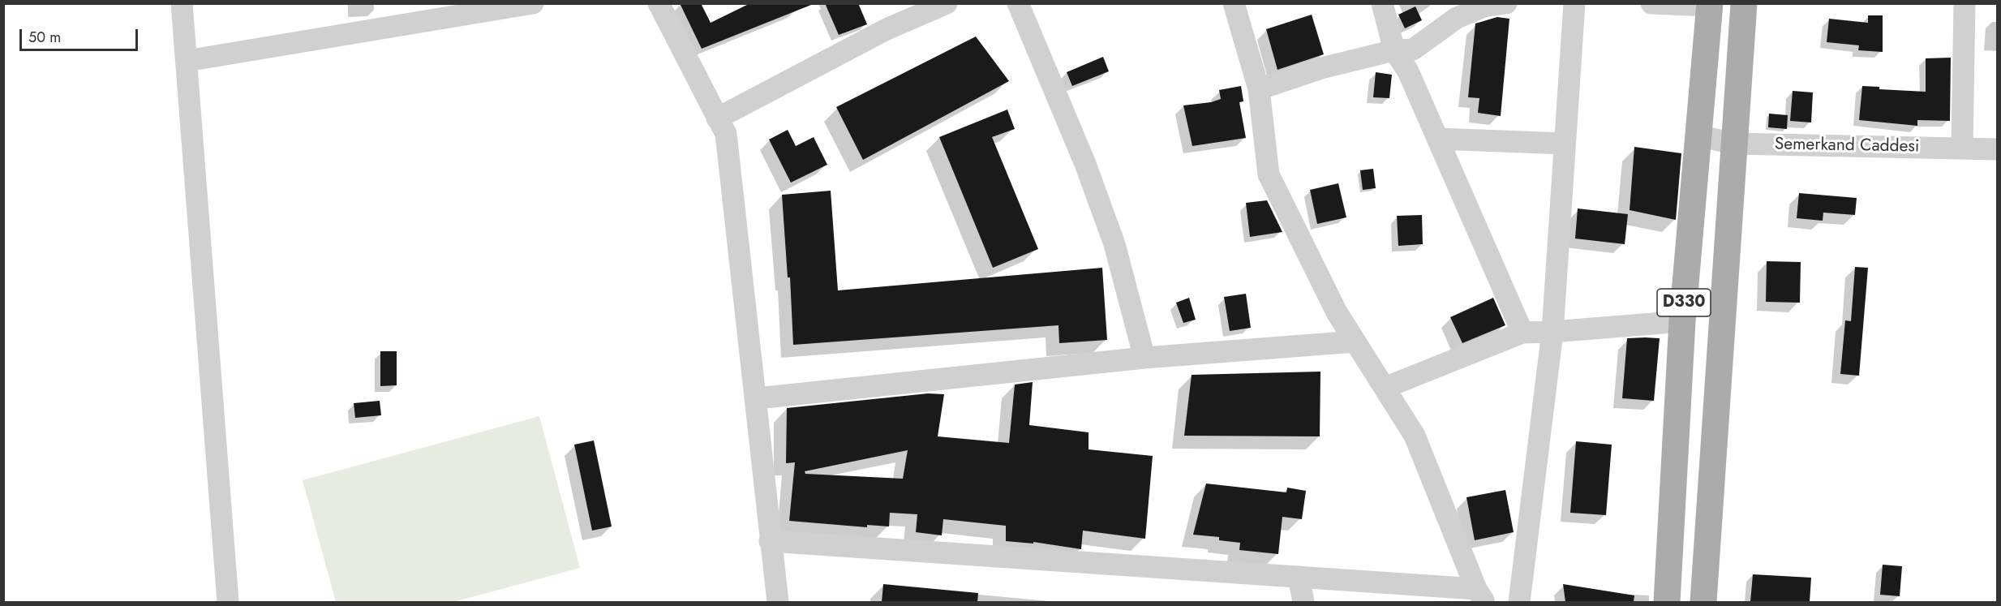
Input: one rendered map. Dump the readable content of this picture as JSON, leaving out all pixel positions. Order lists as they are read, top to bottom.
{
  "streets": {
    "main road": ["D330"],
    "street": ["Semerkand Caddesi"]
  },
  "crossings": [
    ["Semerkand Caddesi", "D330"]
  ],
  "scale_bar": "50 m"
}
